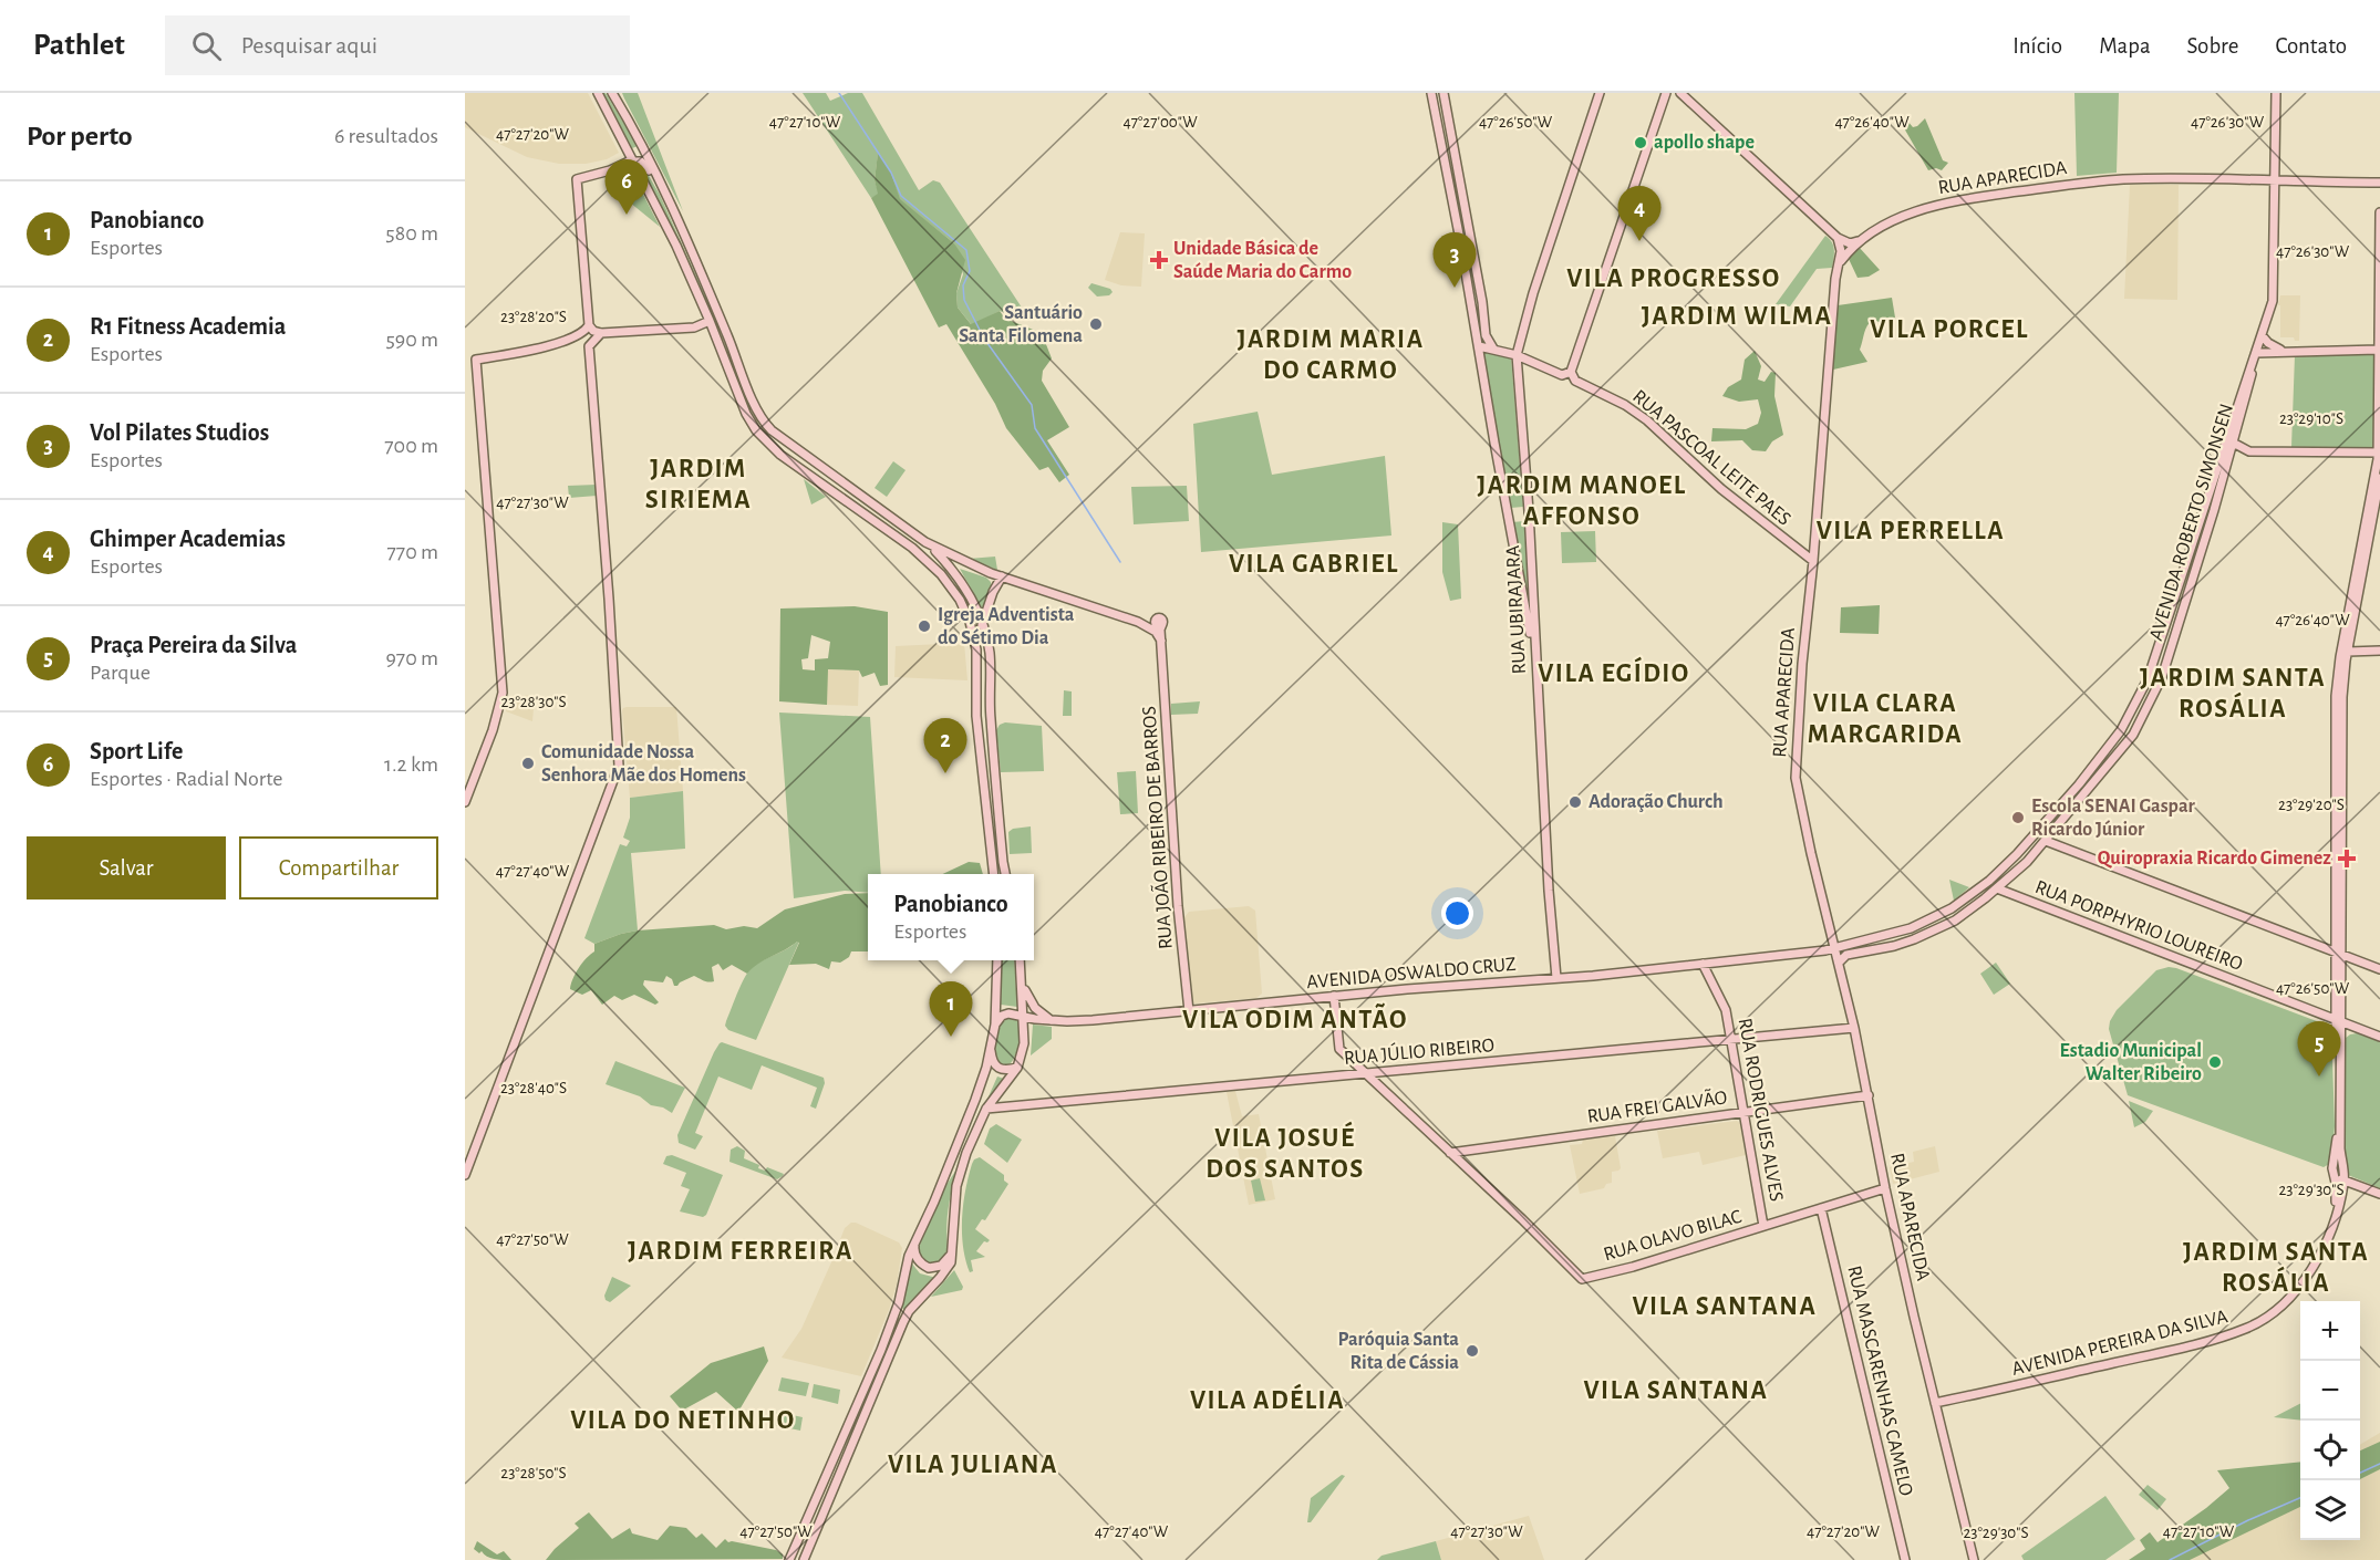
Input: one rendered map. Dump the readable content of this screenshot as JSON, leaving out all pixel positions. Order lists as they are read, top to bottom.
{
  "streets": {
    "main road": [
      "RUA APARECIDA",
      "RUA PASCOAL LEITE PAES",
      "AVENIDA ROBERTO SIMONSEN",
      "RUA UBIRAJARA",
      "RUA JOÃO RIBEIRO DE BARROS",
      "RUA PORPHYRIO LOUREIRO",
      "AVENIDA OSWALDO CRUZ",
      "RUA JÚLIO RIBEIRO",
      "RUA FREI GALVÃO",
      "RUA RODRIGUES ALVES",
      "RUA OLAVO BILAC",
      "AVENIDA PEREIRA DA SILVA",
      "RUA MASCARENHAS CAMELO"
    ]
  },
  "crossings": [
    ["RUA APARECIDA", "RUA PASCOAL LEITE PAES"],
    ["RUA APARECIDA", "AVENIDA ROBERTO SIMONSEN"],
    ["RUA APARECIDA", "AVENIDA OSWALDO CRUZ"],
    ["RUA APARECIDA", "RUA JÚLIO RIBEIRO"],
    ["RUA APARECIDA", "RUA FREI GALVÃO"],
    ["RUA APARECIDA", "RUA OLAVO BILAC"],
    ["RUA APARECIDA", "AVENIDA PEREIRA DA SILVA"],
    ["RUA PASCOAL LEITE PAES", "RUA UBIRAJARA"],
    ["AVENIDA ROBERTO SIMONSEN", "RUA PORPHYRIO LOUREIRO"],
    ["AVENIDA ROBERTO SIMONSEN", "AVENIDA OSWALDO CRUZ"],
    ["RUA UBIRAJARA", "AVENIDA OSWALDO CRUZ"],
    ["RUA JOÃO RIBEIRO DE BARROS", "AVENIDA OSWALDO CRUZ"],
    ["RUA PORPHYRIO LOUREIRO", "AVENIDA PEREIRA DA SILVA"],
    ["AVENIDA OSWALDO CRUZ", "RUA RODRIGUES ALVES"],
    ["RUA JÚLIO RIBEIRO", "RUA RODRIGUES ALVES"],
    ["RUA FREI GALVÃO", "RUA RODRIGUES ALVES"],
    ["RUA FREI GALVÃO", "RUA OLAVO BILAC"],
    ["RUA RODRIGUES ALVES", "RUA OLAVO BILAC"],
    ["RUA OLAVO BILAC", "RUA MASCARENHAS CAMELO"]
  ],
  "districts": [
    "VILA PROGRESSO",
    "JARDIM WILMA",
    "VILA PORCEL",
    "JARDIM MARIA DO CARMO",
    "JARDIM SIRIEMA",
    "JARDIM MANOEL AFFONSO",
    "VILA PERRELLA",
    "VILA GABRIEL",
    "VILA EGÍDIO",
    "JARDIM SANTA ROSÁLIA",
    "VILA CLARA MARGARIDA",
    "VILA ODIM ANTÃO",
    "VILA JOSUÉ DOS SANTOS",
    "JARDIM FERREIRA",
    "JARDIM SANTA ROSÁLIA",
    "VILA SANTANA",
    "VILA SANTANA",
    "VILA ADÉLIA",
    "VILA DO NETINHO",
    "VILA JULIANA"
  ],
  "places": {
    "other": [
      "apollo shape",
      "Santuário Santa Filomena",
      "Igreja Adventista do Sétimo Dia",
      "Comunidade Nossa Senhora Mãe dos Homens",
      "Adoração Church",
      "Escola SENAI Gaspar Ricardo Júnior",
      "Estadio Municipal Walter Ribeiro",
      "Paróquia Santa Rita de Cássia"
    ],
    "health": ["Unidade Básica de Saúde Maria do Carmo", "Quiropraxia Ricardo Gimenez"]
  },
  "page": {
    "header": "Pathlet",
    "search": "Pesquisar aqui",
    "nav": [
      "Início",
      "Mapa",
      "Sobre",
      "Contato"
    ],
    "heading": ["Por perto", "6 resultados"],
    "pins": [
      "6",
      "4",
      "3",
      "2",
      "1",
      "5"
    ],
    "list": [
      {
        "mark": "1",
        "name": "Panobianco",
        "note": "Esportes",
        "value": "580 m"
      },
      {
        "mark": "2",
        "name": "R1 Fitness Academia",
        "note": "Esportes",
        "value": "590 m"
      },
      {
        "mark": "3",
        "name": "Vol Pilates Studios",
        "note": "Esportes",
        "value": "700 m"
      },
      {
        "mark": "4",
        "name": "Ghimper Academias",
        "note": "Esportes",
        "value": "770 m"
      },
      {
        "mark": "5",
        "name": "Praça Pereira da Silva",
        "note": "Parque",
        "value": "970 m"
      },
      {
        "mark": "6",
        "name": "Sport Life",
        "note": "Esportes · Radial Norte",
        "value": "1.2 km"
      }
    ],
    "buttons": ["Salvar", "Compartilhar"],
    "popup": ["Panobianco", "Esportes"],
    "map_buttons": ["+", "−"]
  },
  "coordinates": [
    "47°26'30\"W",
    "47°27'10\"W",
    "47°27'00\"W",
    "47°26'50\"W",
    "47°26'40\"W",
    "47°27'20\"W",
    "23°28'20\"S",
    "23°29'10\"S",
    "47°27'30\"W",
    "23°28'30\"S",
    "23°29'20\"S",
    "47°27'40\"W",
    "23°28'40\"S",
    "23°29'30\"S",
    "47°27'50\"W",
    "23°28'50\"S"
  ]
}
